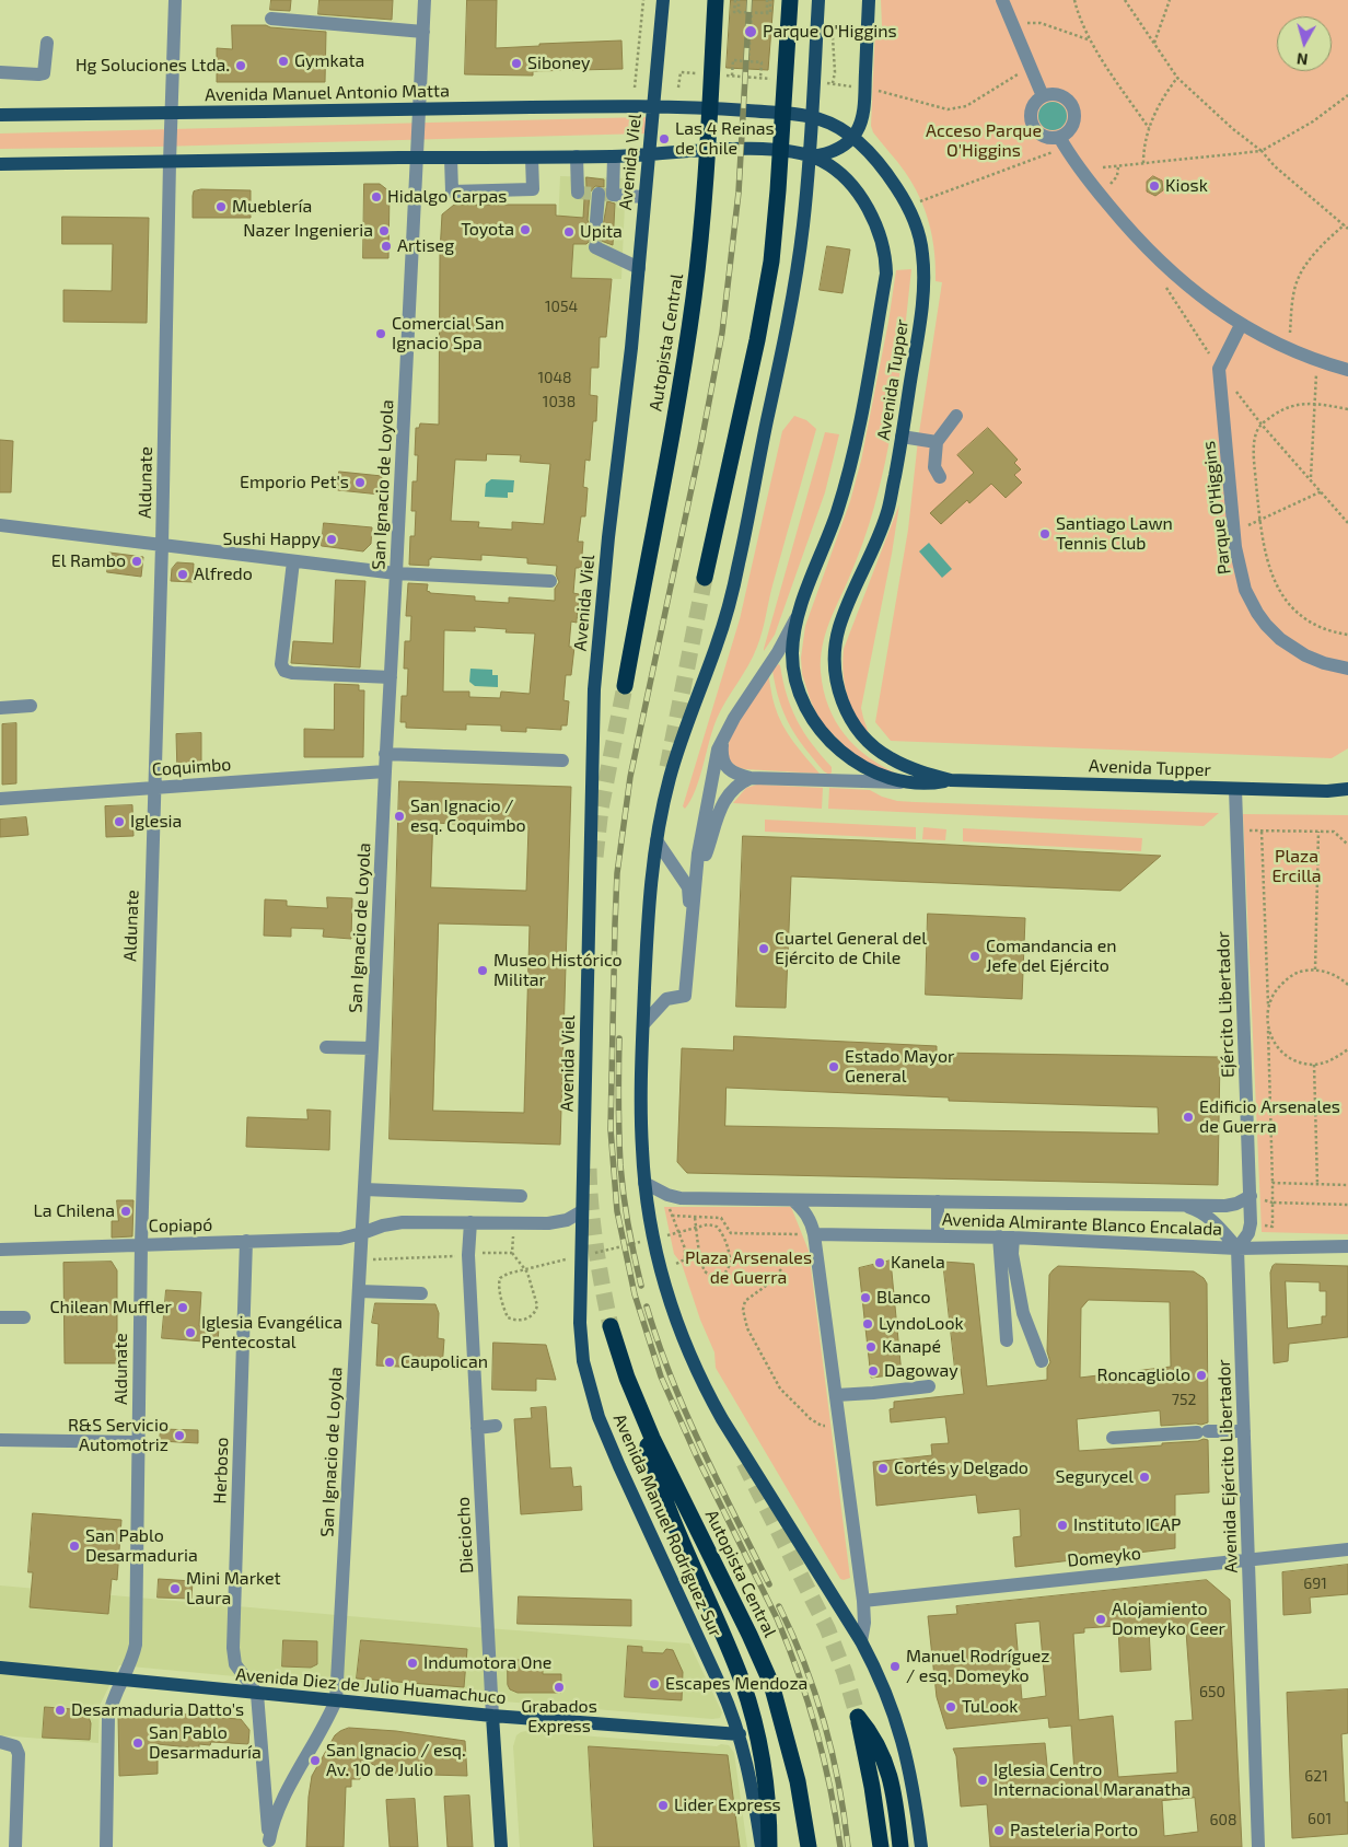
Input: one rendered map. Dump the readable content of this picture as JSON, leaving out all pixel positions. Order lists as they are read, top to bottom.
{
  "streets": {
    "highway": ["Autopista Central"],
    "main road": [
      "Avenida Manuel Antonio Matta",
      "Avenida Viel",
      "Avenida Tupper",
      "Avenida Manuel Rodríguez Sur",
      "Dieciocho",
      "Avenida Diez de Julio Huamachuco"
    ],
    "street": [
      "Aldunate",
      "San Ignacio de Loyola",
      "Parque O'Higgins",
      "Coquimbo",
      "Ejército Libertador",
      "Avenida Almirante Blanco Encalada",
      "Copiapó",
      "Avenida Ejército Libertador",
      "Herboso",
      "Domeyko"
    ]
  },
  "crossings": [
    ["Avenida Manuel Antonio Matta", "Avenida Viel"],
    ["Avenida Manuel Antonio Matta", "Avenida Tupper"],
    ["Avenida Manuel Antonio Matta", "Aldunate"],
    ["Avenida Manuel Antonio Matta", "San Ignacio de Loyola"],
    ["Avenida Viel", "Avenida Tupper"],
    ["Avenida Viel", "Copiapó"],
    ["Avenida Viel", "Avenida Manuel Rodríguez Sur"],
    ["Avenida Tupper", "Ejército Libertador"],
    ["Aldunate", "Coquimbo"],
    ["Aldunate", "Copiapó"],
    ["Aldunate", "Avenida Diez de Julio Huamachuco"],
    ["San Ignacio de Loyola", "Coquimbo"],
    ["San Ignacio de Loyola", "Copiapó"],
    ["San Ignacio de Loyola", "Herboso"],
    ["San Ignacio de Loyola", "Avenida Diez de Julio Huamachuco"],
    ["Ejército Libertador", "Avenida Almirante Blanco Encalada"],
    ["Ejército Libertador", "Avenida Ejército Libertador"],
    ["Avenida Almirante Blanco Encalada", "Avenida Ejército Libertador"],
    ["Copiapó", "Herboso"],
    ["Copiapó", "Avenida Manuel Rodríguez Sur"],
    ["Copiapó", "Dieciocho"],
    ["Avenida Ejército Libertador", "Domeyko"],
    ["Herboso", "Avenida Diez de Julio Huamachuco"],
    ["Avenida Manuel Rodríguez Sur", "Avenida Diez de Julio Huamachuco"],
    ["Dieciocho", "Avenida Diez de Julio Huamachuco"]
  ],
  "parks": ["Acceso Parque O'Higgins", "Plaza Ercilla", "Plaza Arsenales de Guerra"],
  "places": [
    "Parque O'Higgins",
    "Gymkata",
    "Siboney",
    "Hg Soluciones Ltda.",
    "Las 4 Reinas de Chile",
    "Kiosk",
    "Hidalgo Carpas",
    "Mueblería",
    "Toyota",
    "Nazer Ingenieria",
    "Upita",
    "Artiseg",
    "Comercial San Ignacio Spa",
    "Emporio Pet's",
    "Santiago Lawn Tennis Club",
    "Sushi Happy",
    "El Rambo",
    "Alfredo",
    "San Ignacio / esq. Coquimbo",
    "Iglesia",
    "Cuartel General del Ejército de Chile",
    "Comandancia en Jefe del Ejército",
    "Museo Histórico Militar",
    "Estado Mayor General",
    "Edificio Arsenales de Guerra",
    "La Chilena",
    "Kanela",
    "Blanco",
    "Chilean Muffler",
    "LyndoLook",
    "Iglesia Evangélica Pentecostal",
    "Kanapé",
    "Caupolican",
    "Dagoway",
    "Roncagliolo",
    "R&S Servicio Automotriz",
    "Cortés y Delgado",
    "Segurycel",
    "Instituto ICAP",
    "San Pablo Desarmaduria",
    "Mini Market Laura",
    "Alojamiento Domeyko Ceer",
    "Indumotora One",
    "Manuel Rodríguez / esq. Domeyko",
    "Escapes Mendoza",
    "Grabados Express",
    "TuLook",
    "Desarmaduria Datto's",
    "San Pablo Desarmaduría",
    "San Ignacio / esq. Av. 10 de Julio",
    "Iglesia Centro Internacional Maranatha",
    "Lider Express",
    "Pasteleria Porto"
  ],
  "house_numbers": [
    "1054",
    "1048",
    "1038",
    "752",
    "691",
    "650",
    "621",
    "601",
    "608"
  ],
  "north": "bottom"
}
